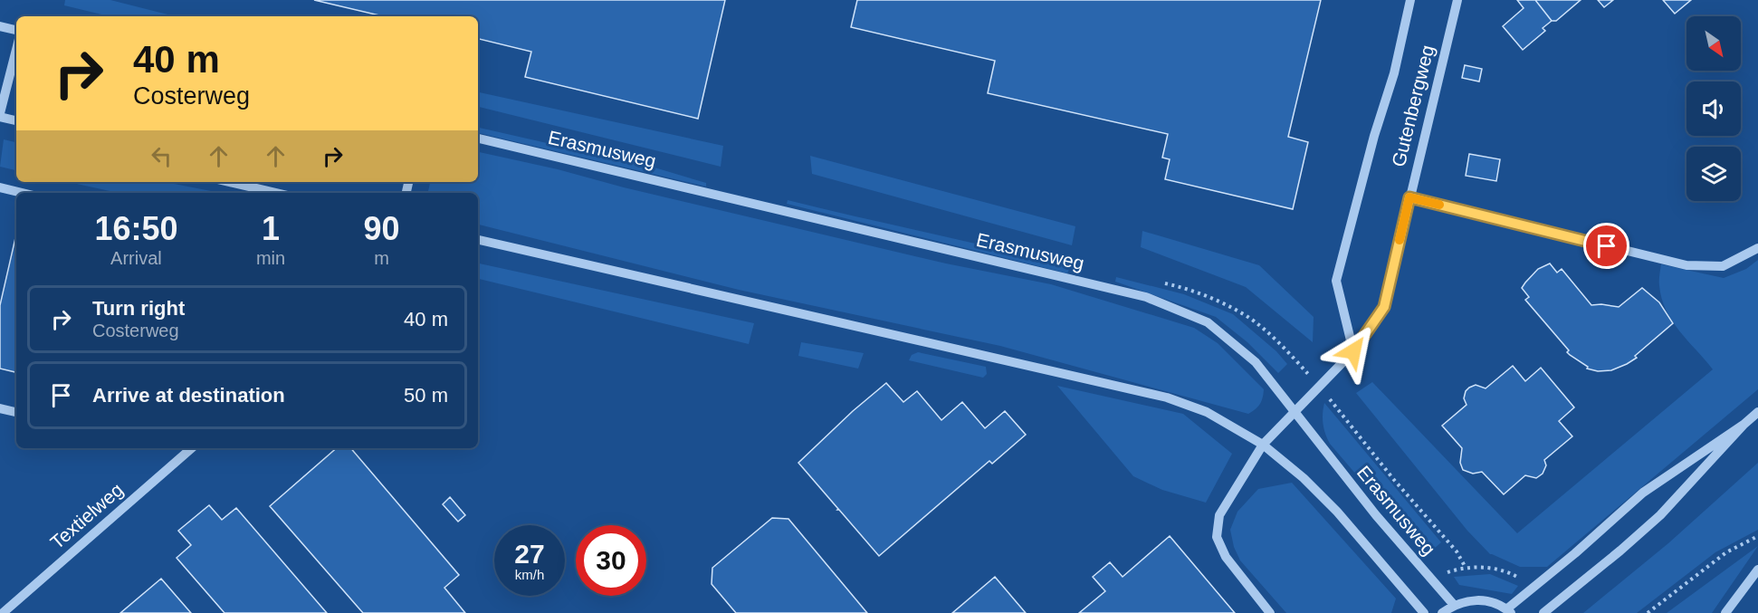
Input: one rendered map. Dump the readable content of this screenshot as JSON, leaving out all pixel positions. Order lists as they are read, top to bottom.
{
  "streets": {
    "street": ["Gutenbergweg", "Erasmusweg", "Textielweg"]
  },
  "crossings": [
    ["Gutenbergweg", "Erasmusweg"]
  ],
  "north": "bottom right",
  "page": {
    "turn": ["40 m", "Costerweg"],
    "eta": [
      "16:50",
      "Arrival",
      "1",
      "min",
      "90",
      "m"
    ],
    "list": [
      {
        "name": "Turn right",
        "note": "Costerweg",
        "value": "40 m"
      },
      {
        "name": "Arrive at destination",
        "value": "50 m"
      }
    ],
    "speed": "27 km/h",
    "limit": "30"
  }
}
